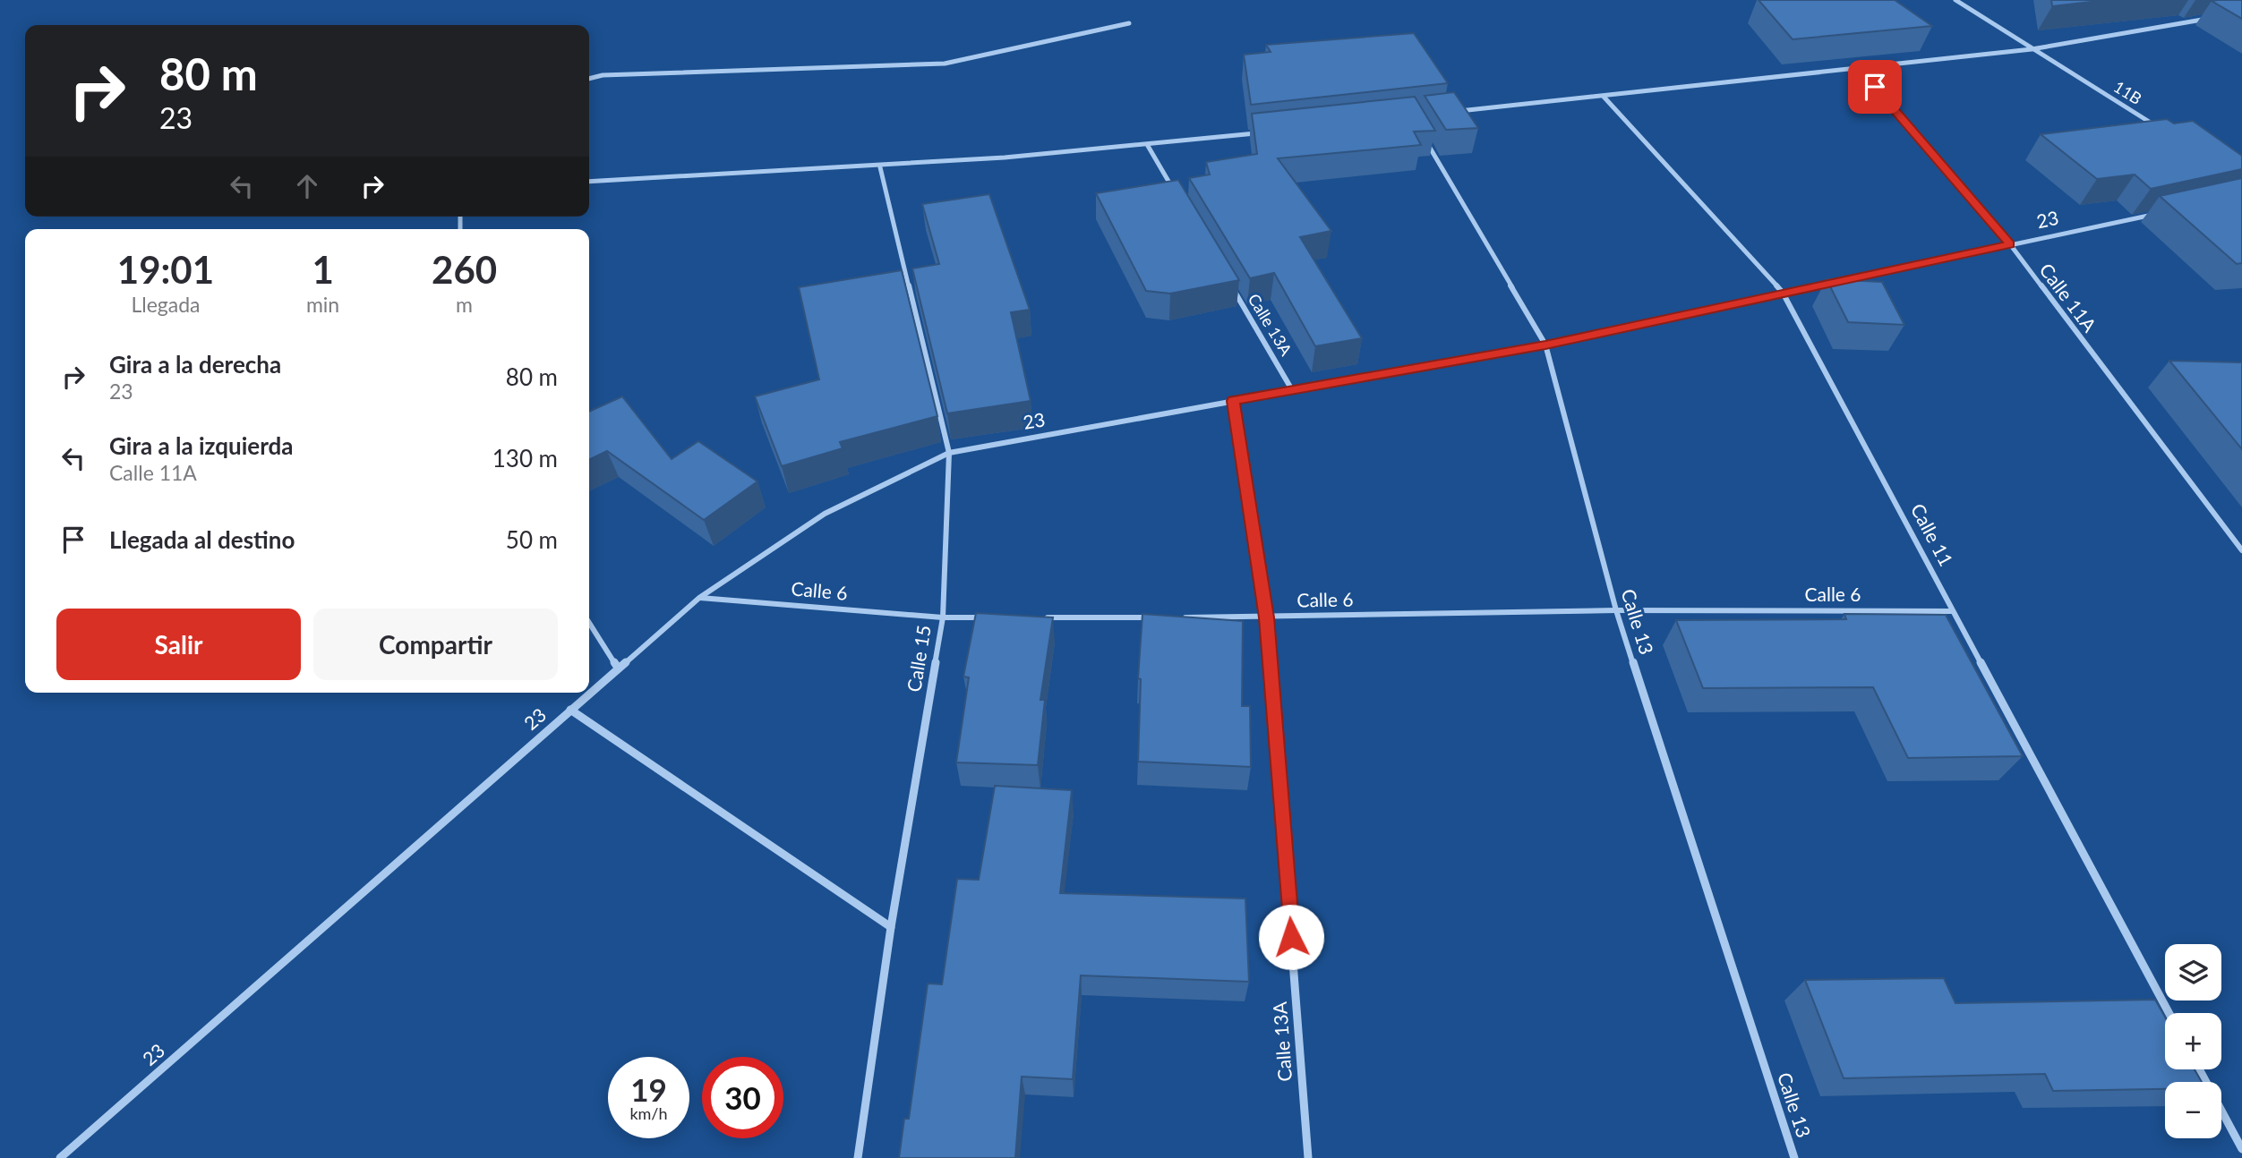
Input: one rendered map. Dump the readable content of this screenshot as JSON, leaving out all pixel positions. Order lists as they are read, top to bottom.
{
  "streets": {
    "street": [
      "11B",
      "23",
      "Calle 11A",
      "Calle 13A",
      "Calle 11",
      "Calle 6",
      "Calle 13",
      "Calle 15"
    ]
  },
  "crossings": [
    ["23", "Calle 11A"],
    ["23", "Calle 13A"],
    ["23", "Calle 11"],
    ["23", "Calle 6"],
    ["23", "Calle 13"],
    ["23", "Calle 15"],
    ["Calle 13A", "Calle 6"],
    ["Calle 11", "Calle 6"],
    ["Calle 6", "Calle 13"],
    ["Calle 6", "Calle 15"]
  ],
  "page": {
    "turn": ["80 m", "23"],
    "eta": [
      "19:01",
      "Llegada",
      "1",
      "min",
      "260",
      "m"
    ],
    "list": [
      {
        "name": "Gira a la derecha",
        "note": "23",
        "value": "80 m"
      },
      {
        "name": "Gira a la izquierda",
        "note": "Calle 11A",
        "value": "130 m"
      },
      {
        "name": "Llegada al destino",
        "value": "50 m"
      }
    ],
    "buttons": ["Salir", "Compartir"],
    "map_buttons": ["+", "−"],
    "speed": "19 km/h",
    "limit": "30"
  }
}
